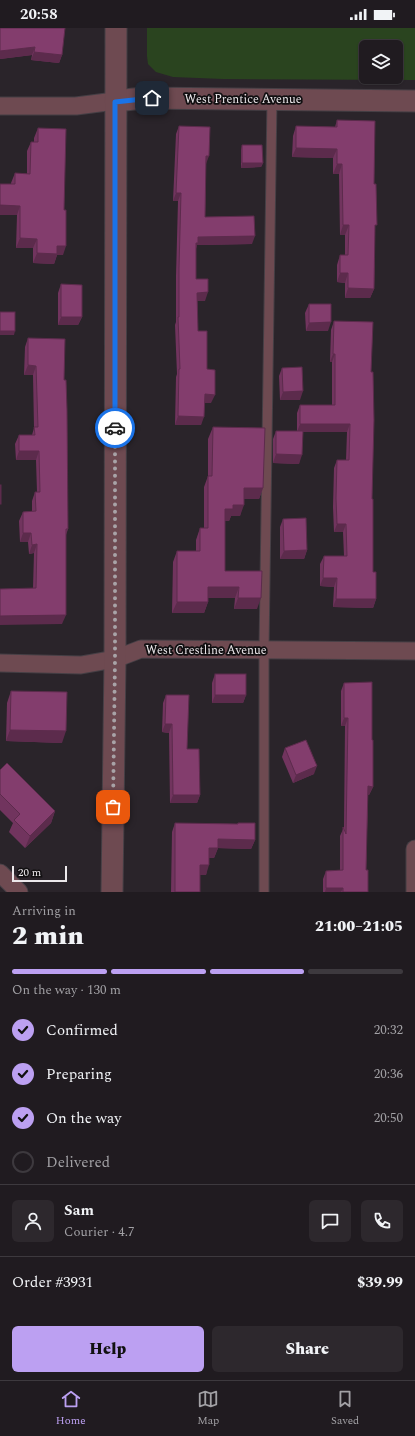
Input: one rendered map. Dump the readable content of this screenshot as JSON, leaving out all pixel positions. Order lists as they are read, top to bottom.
{
  "streets": {
    "street": ["West Prentice Avenue", "West Crestline Avenue"]
  },
  "scale_bar": "20 m",
  "page": {
    "status": "20:58",
    "scale": "20 m",
    "heading": ["2 min", "Arriving in", "21:00–21:05"],
    "panel": [
      "Sam",
      "Courier · 4.7",
      "Order #3931",
      "$39.99"
    ],
    "bar": "On the way · 130 m",
    "list": [
      ["Confirmed", "20:32"],
      ["Preparing", "20:36"],
      ["On the way", "20:50"],
      "Delivered"
    ],
    "buttons": ["Help", "Share"],
    "tabs": ["Home", "Map", "Saved"]
  }
}
